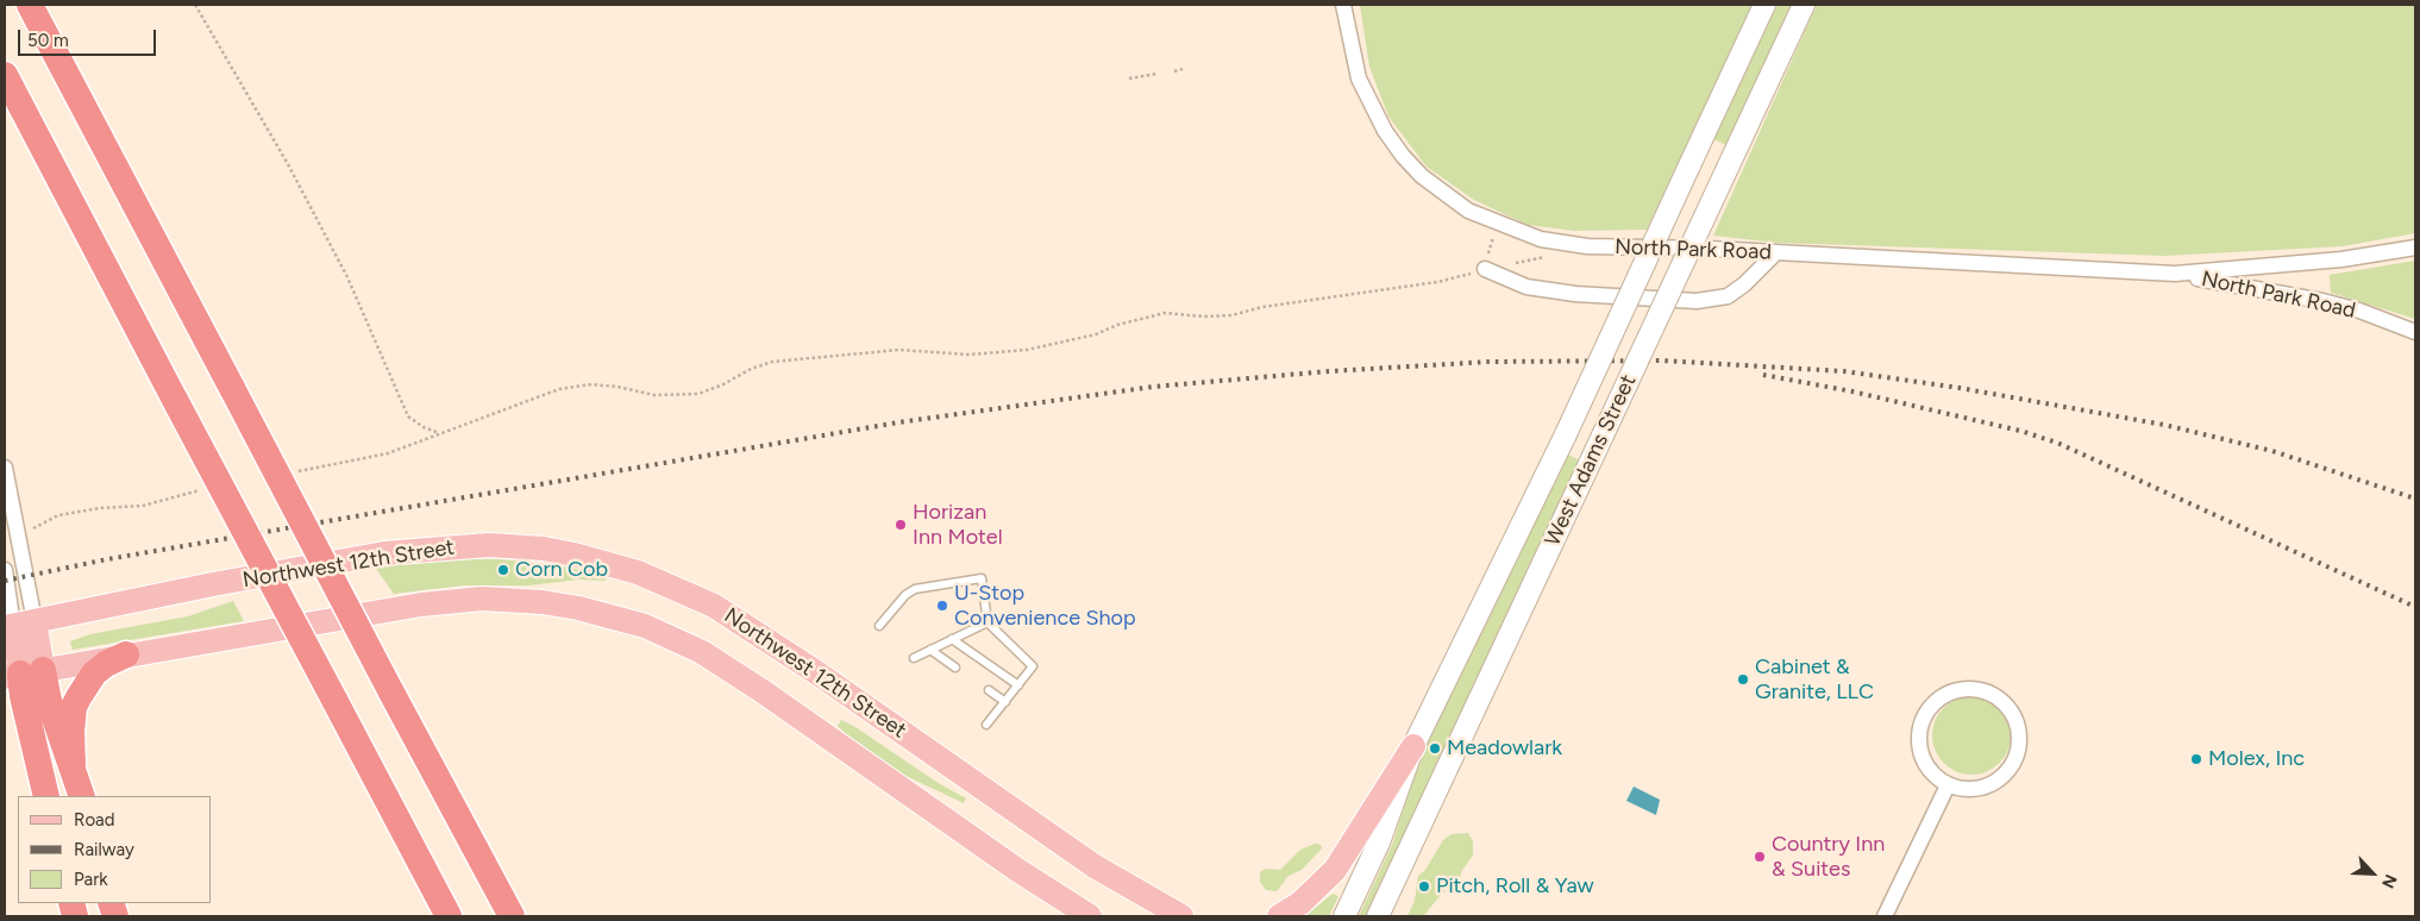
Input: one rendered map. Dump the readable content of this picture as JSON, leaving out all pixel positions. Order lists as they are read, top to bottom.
{
  "streets": {
    "main road": ["West Adams Street", "Northwest 12th Street"],
    "street": ["North Park Road"]
  },
  "places": [
    "Horizan Inn Motel",
    "Corn Cob",
    "U-Stop Convenience Shop",
    "Cabinet & Granite, LLC",
    "Meadowlark",
    "Molex, Inc",
    "Country Inn & Suites",
    "Pitch, Roll & Yaw"
  ],
  "legend": ["Road", "Railway", "Park"],
  "scale_bar": "50 m",
  "north": "bottom right"
}
